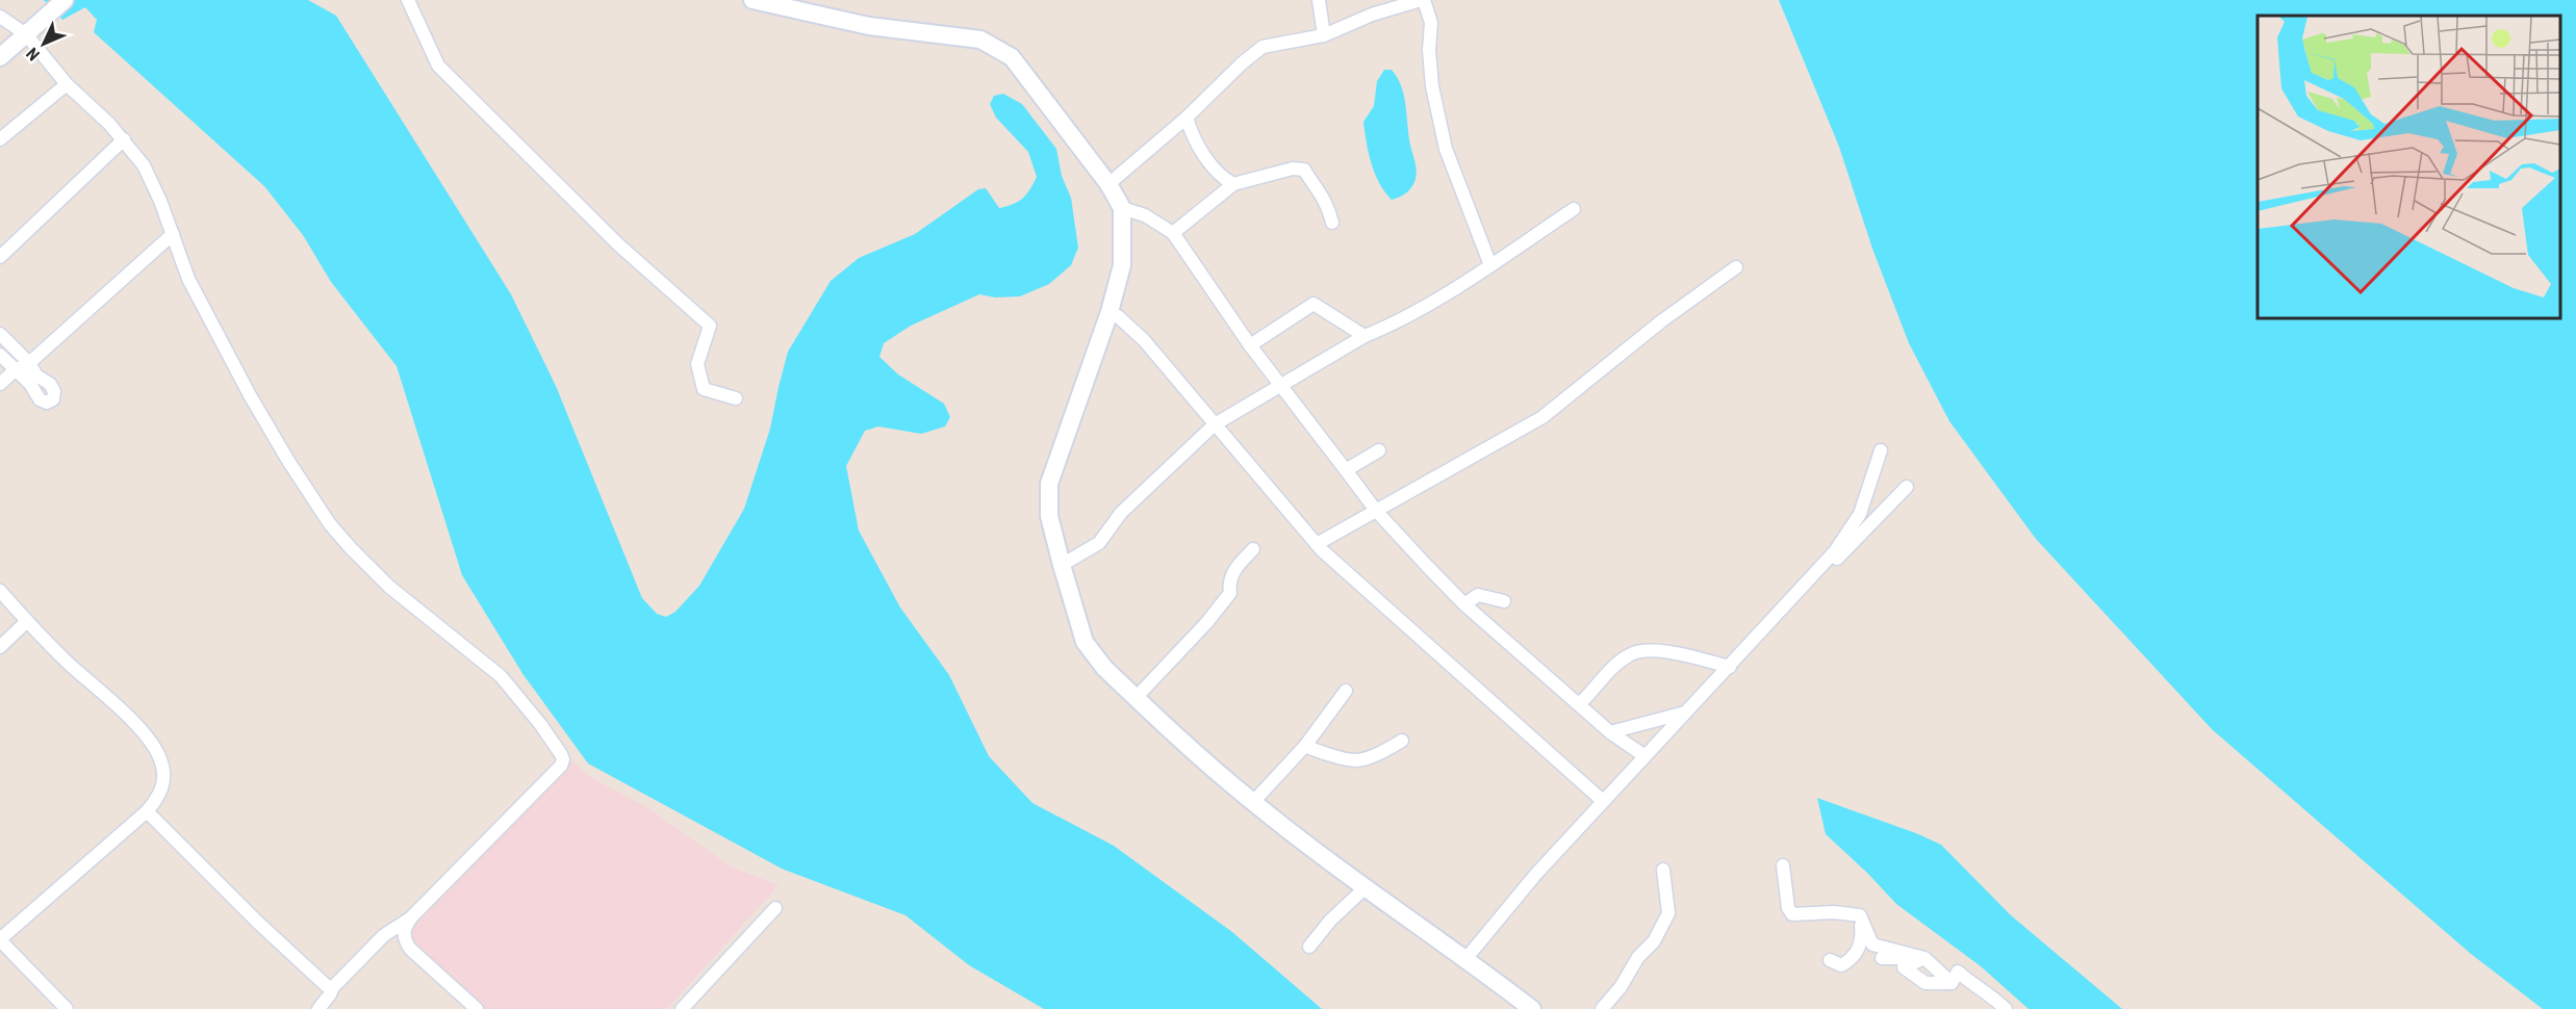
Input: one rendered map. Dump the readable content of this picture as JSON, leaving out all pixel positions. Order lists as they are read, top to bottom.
{
  "north": "bottom left"
}
